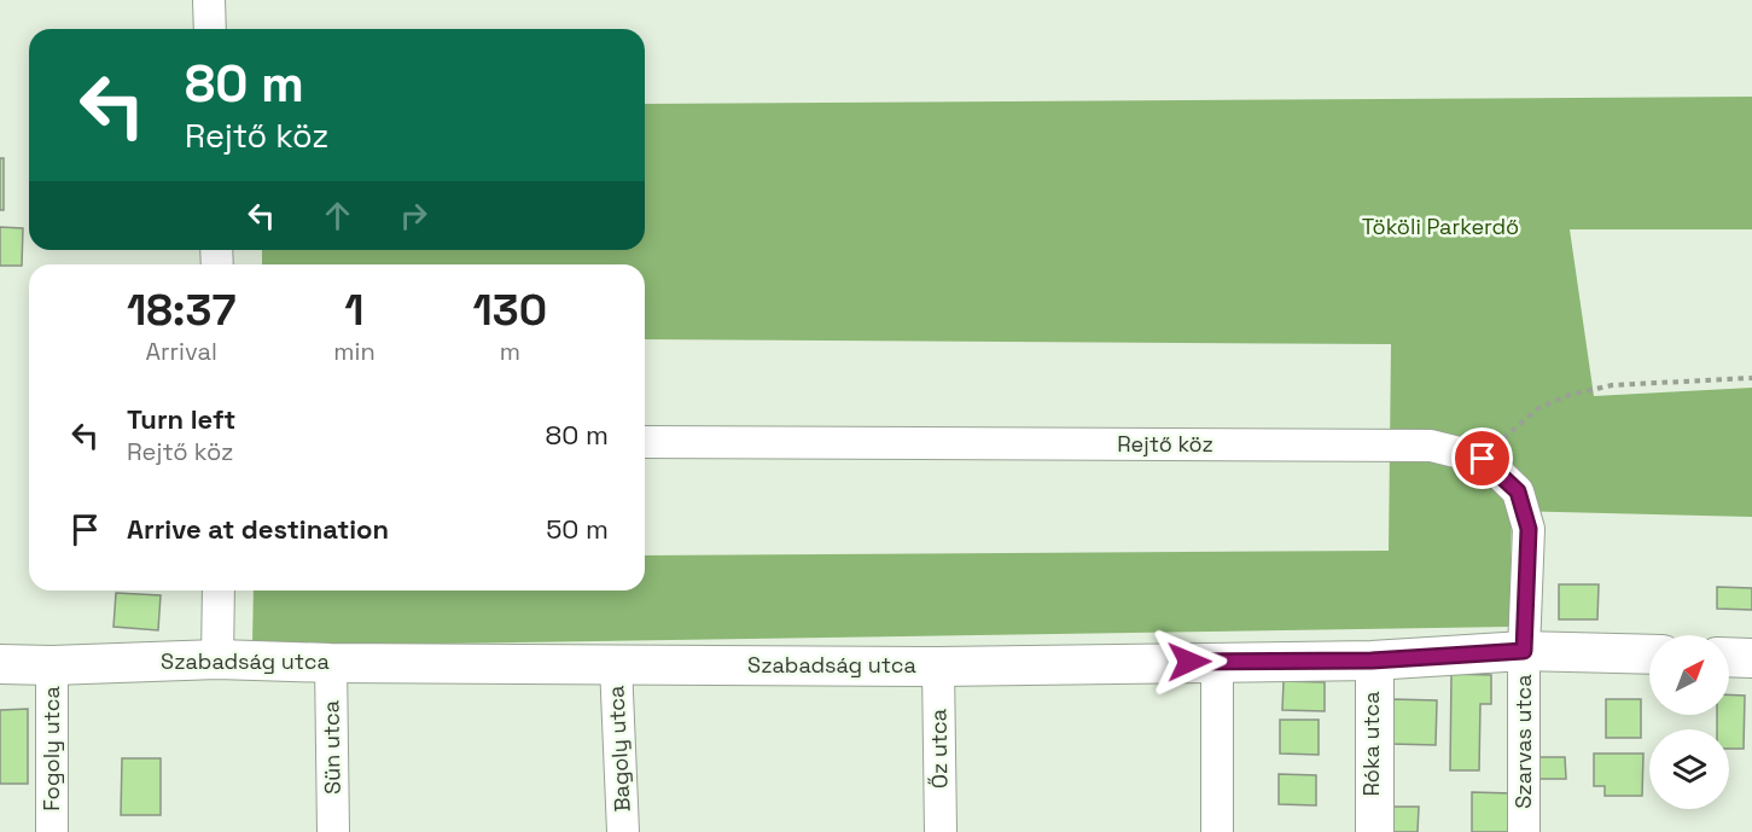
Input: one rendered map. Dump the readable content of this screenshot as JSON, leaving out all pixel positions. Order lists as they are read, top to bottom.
{
  "streets": {
    "street": [
      "Rejtő köz",
      "Szabadság utca",
      "Szarvas utca",
      "Róka utca",
      "Sün utca",
      "Fogoly utca",
      "Bagoly utca",
      "Őz utca"
    ]
  },
  "crossings": [
    ["Rejtő köz", "Szabadság utca"],
    ["Rejtő köz", "Szarvas utca"],
    ["Szabadság utca", "Szarvas utca"],
    ["Szabadság utca", "Róka utca"],
    ["Szabadság utca", "Sün utca"],
    ["Szabadság utca", "Fogoly utca"],
    ["Szabadság utca", "Bagoly utca"],
    ["Szabadság utca", "Őz utca"]
  ],
  "parks": ["Tököli Parkerdő"],
  "north": "top right",
  "page": {
    "turn": ["80 m", "Rejtő köz"],
    "eta": [
      "18:37",
      "Arrival",
      "1",
      "min",
      "130",
      "m"
    ],
    "list": [
      {
        "name": "Turn left",
        "note": "Rejtő köz",
        "value": "80 m"
      },
      {
        "name": "Arrive at destination",
        "value": "50 m"
      }
    ]
  }
}
